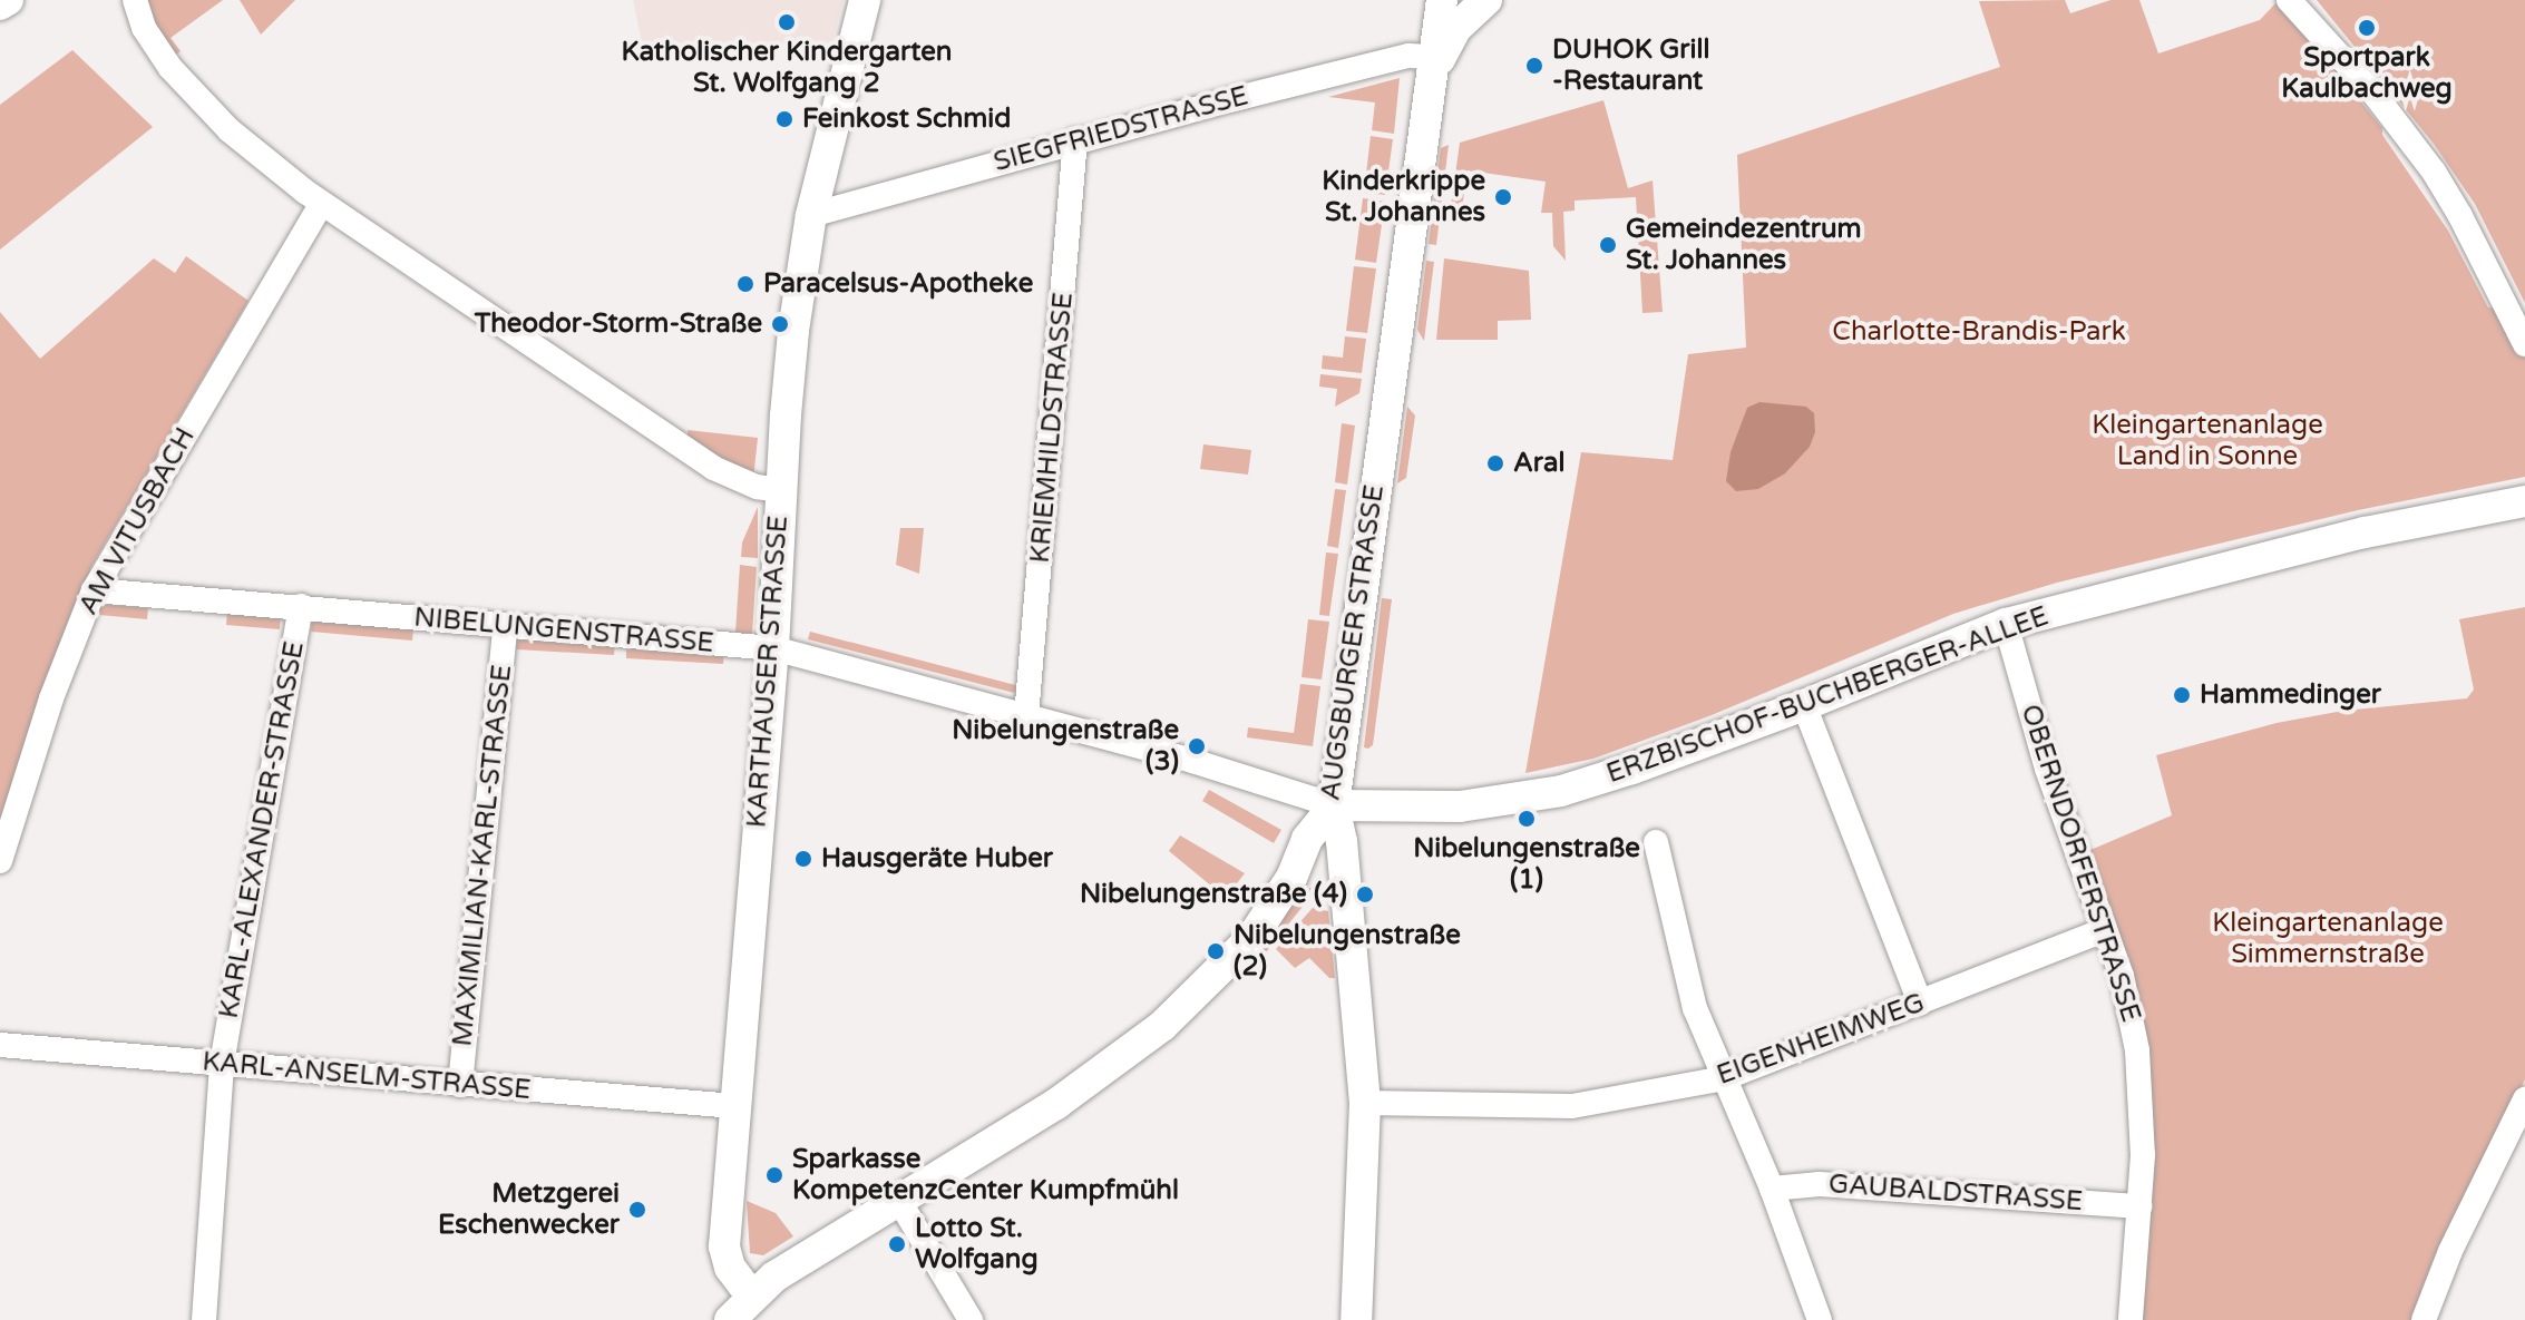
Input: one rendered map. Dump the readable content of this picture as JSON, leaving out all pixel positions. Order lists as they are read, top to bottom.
{
  "streets": {
    "street": [
      "SIEGFRIEDSTRASSE",
      "KRIEMHILDSTRASSE",
      "AM VITUSBACH",
      "NIBELUNGENSTRASSE",
      "AUGSBURGER STRASSE",
      "KARTHAUSER STRASSE",
      "ERZBISCHOF-BUCHBERGER-ALLEE",
      "KARL-ALEXANDER-STRASSE",
      "MAXIMILIAN-KARL-STRASSE",
      "OBERNDORFERSTRASSE",
      "EIGENHEIMWEG",
      "KARL-ANSELM-STRASSE",
      "GAUBALDSTRASSE"
    ]
  },
  "crossings": [
    ["SIEGFRIEDSTRASSE", "KRIEMHILDSTRASSE"],
    ["SIEGFRIEDSTRASSE", "AUGSBURGER STRASSE"],
    ["KRIEMHILDSTRASSE", "NIBELUNGENSTRASSE"],
    ["AM VITUSBACH", "NIBELUNGENSTRASSE"],
    ["AM VITUSBACH", "KARTHAUSER STRASSE"],
    ["NIBELUNGENSTRASSE", "AUGSBURGER STRASSE"],
    ["NIBELUNGENSTRASSE", "KARTHAUSER STRASSE"],
    ["NIBELUNGENSTRASSE", "ERZBISCHOF-BUCHBERGER-ALLEE"],
    ["NIBELUNGENSTRASSE", "KARL-ALEXANDER-STRASSE"],
    ["NIBELUNGENSTRASSE", "MAXIMILIAN-KARL-STRASSE"],
    ["AUGSBURGER STRASSE", "KARTHAUSER STRASSE"],
    ["AUGSBURGER STRASSE", "ERZBISCHOF-BUCHBERGER-ALLEE"],
    ["KARTHAUSER STRASSE", "KARL-ANSELM-STRASSE"],
    ["ERZBISCHOF-BUCHBERGER-ALLEE", "OBERNDORFERSTRASSE"],
    ["KARL-ALEXANDER-STRASSE", "KARL-ANSELM-STRASSE"],
    ["MAXIMILIAN-KARL-STRASSE", "KARL-ANSELM-STRASSE"],
    ["OBERNDORFERSTRASSE", "EIGENHEIMWEG"],
    ["OBERNDORFERSTRASSE", "GAUBALDSTRASSE"]
  ],
  "parks": ["Charlotte-Brandis-Park", "Kleingartenanlage Land in Sonne", "Kleingartenanlage Simmernstraße"],
  "places": [
    "Katholischer Kindergarten St. Wolfgang 2",
    "Sportpark Kaulbachweg",
    "DUHOK Grill -Restaurant",
    "Feinkost Schmid",
    "Kinderkrippe St. Johannes",
    "Gemeindezentrum St. Johannes",
    "Paracelsus-Apotheke",
    "Theodor-Storm-Straße",
    "Aral",
    "Hammedinger",
    "Nibelungenstraße (3)",
    "Nibelungenstraße (1)",
    "Hausgeräte Huber",
    "Nibelungenstraße (4)",
    "Nibelungenstraße (2)",
    "Sparkasse KompetenzCenter Kumpfmühl",
    "Metzgerei Eschenwecker",
    "Lotto St. Wolfgang"
  ]
}
